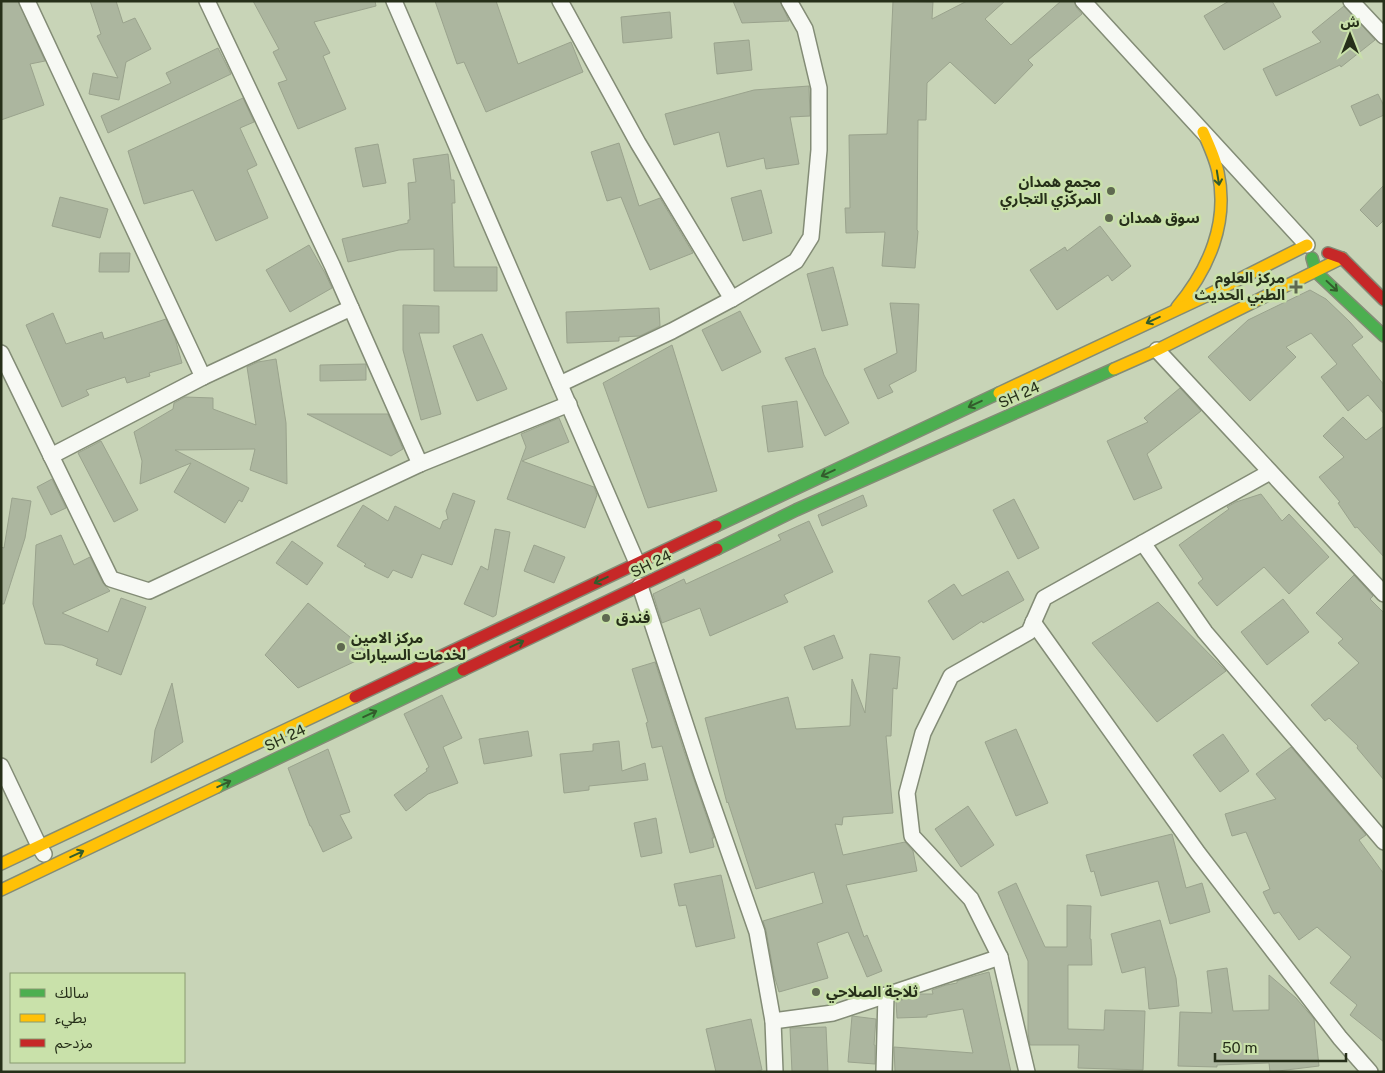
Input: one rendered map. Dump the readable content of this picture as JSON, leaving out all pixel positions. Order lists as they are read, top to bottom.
{
  "streets": {
    "street": ["SH 24"]
  },
  "places": {
    "other": [
      "مجمع همدان المركزي التجاري",
      "سوق همدان",
      "فندق",
      "مركز الامين لخدمات السيارات",
      "ثلاجة الصلاحي"
    ],
    "health": ["مركز العلوم الطبي الحديث"]
  },
  "legend": ["سالك", "بطيء", "مزدحم"],
  "scale_bar": "50 m",
  "north": "top"
}
